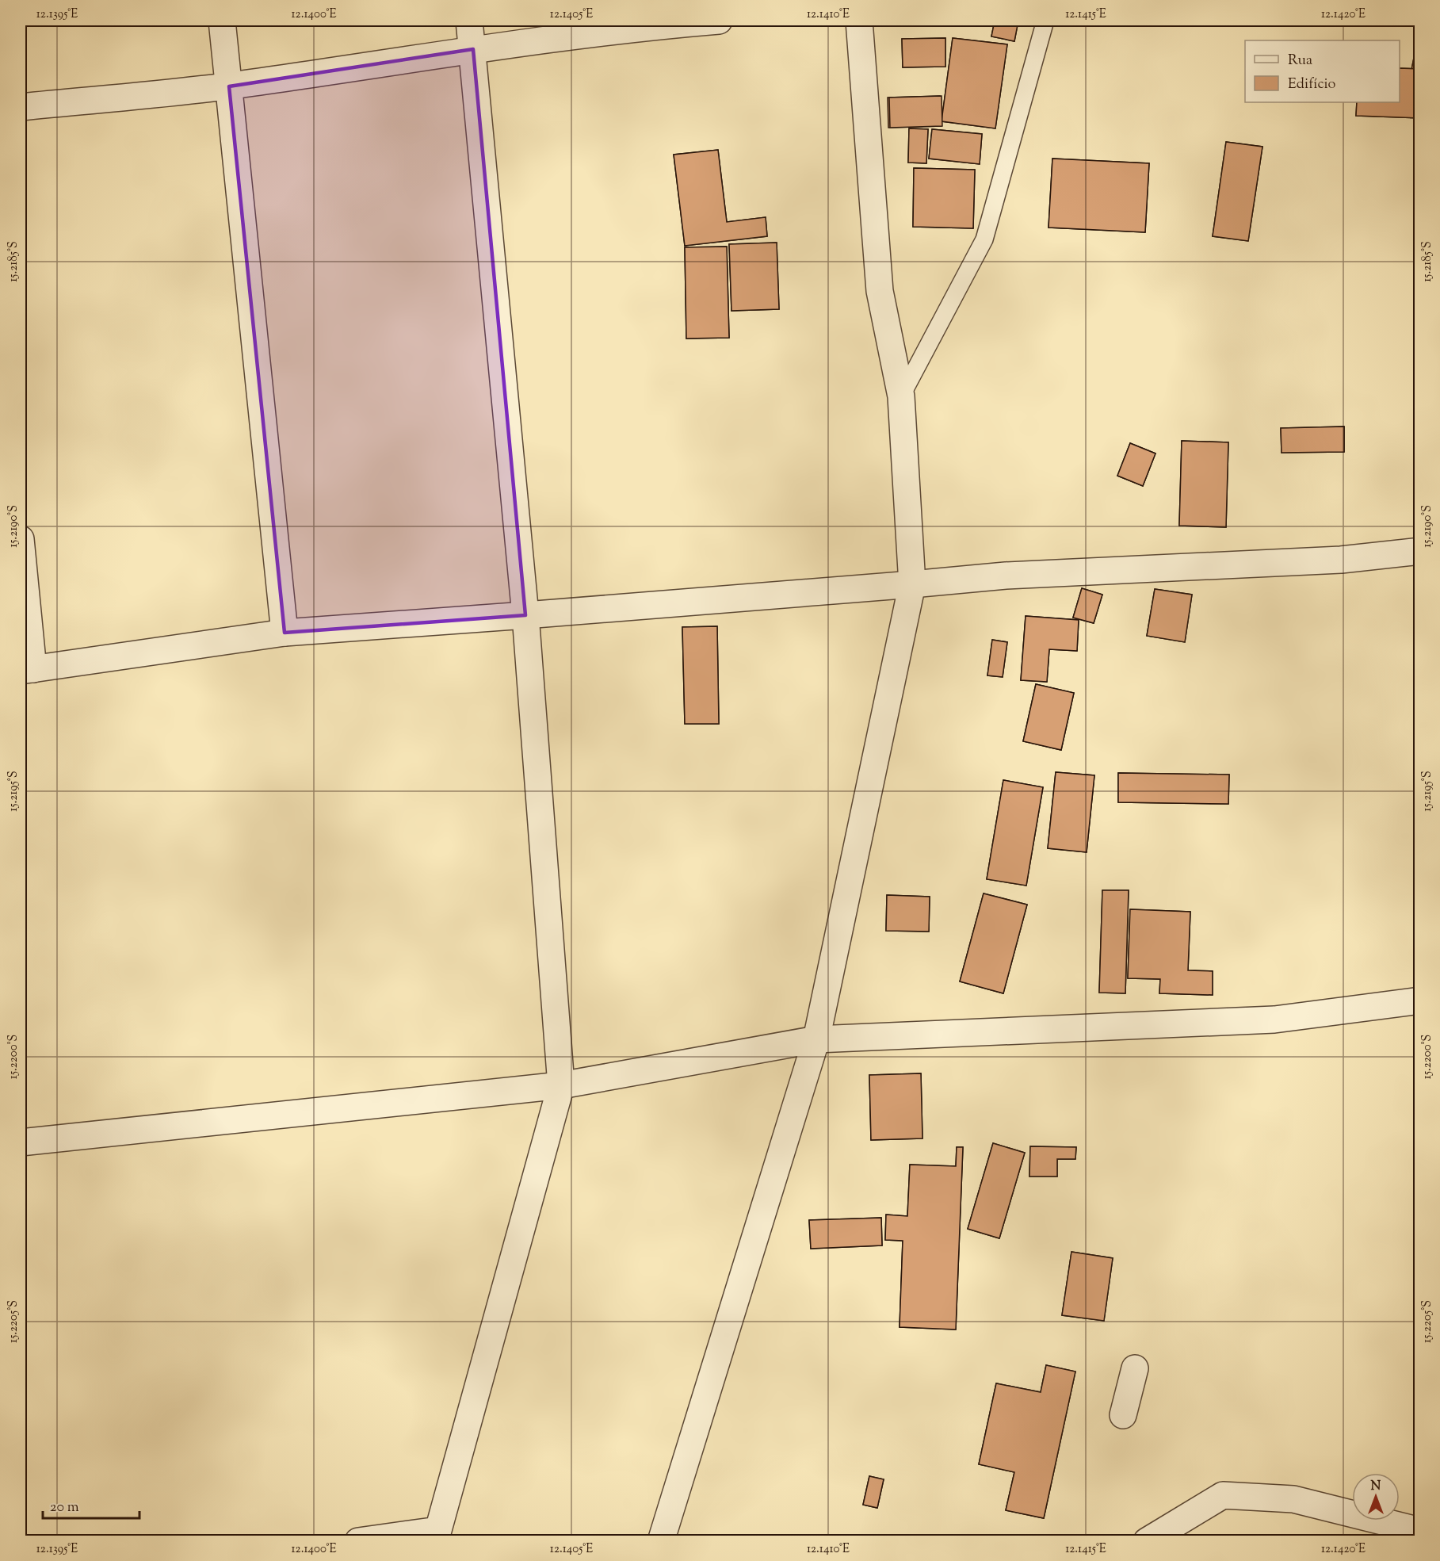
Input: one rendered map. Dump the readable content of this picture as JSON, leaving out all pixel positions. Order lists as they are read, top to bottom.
{
  "legend": ["Rua", "Edifício"],
  "scale_bar": "20 m",
  "north": "top",
  "coordinates": [
    "12.1395°E",
    "12.1400°E",
    "12.1405°E",
    "12.1410°E",
    "12.1415°E",
    "12.1420°E",
    "15.2185°S",
    "15.2190°S",
    "15.2195°S",
    "15.2200°S",
    "15.2205°S"
  ]
}
